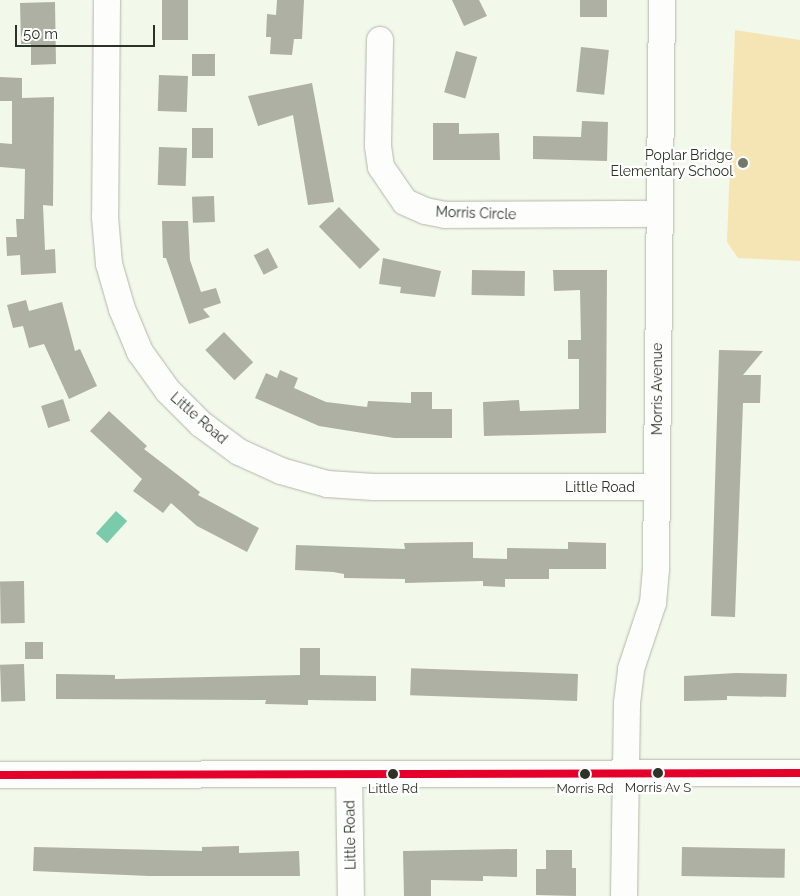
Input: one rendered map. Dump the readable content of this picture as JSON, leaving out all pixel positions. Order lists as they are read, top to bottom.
{
  "streets": {
    "street": ["Morris Circle", "Morris Avenue", "Little Road"]
  },
  "crossings": [
    ["Morris Circle", "Morris Avenue"],
    ["Morris Avenue", "Little Road"]
  ],
  "places": [
    "Poplar Bridge Elementary School",
    "Morris Av S",
    "Little Rd",
    "Morris Rd"
  ],
  "scale_bar": "50 m"
}
